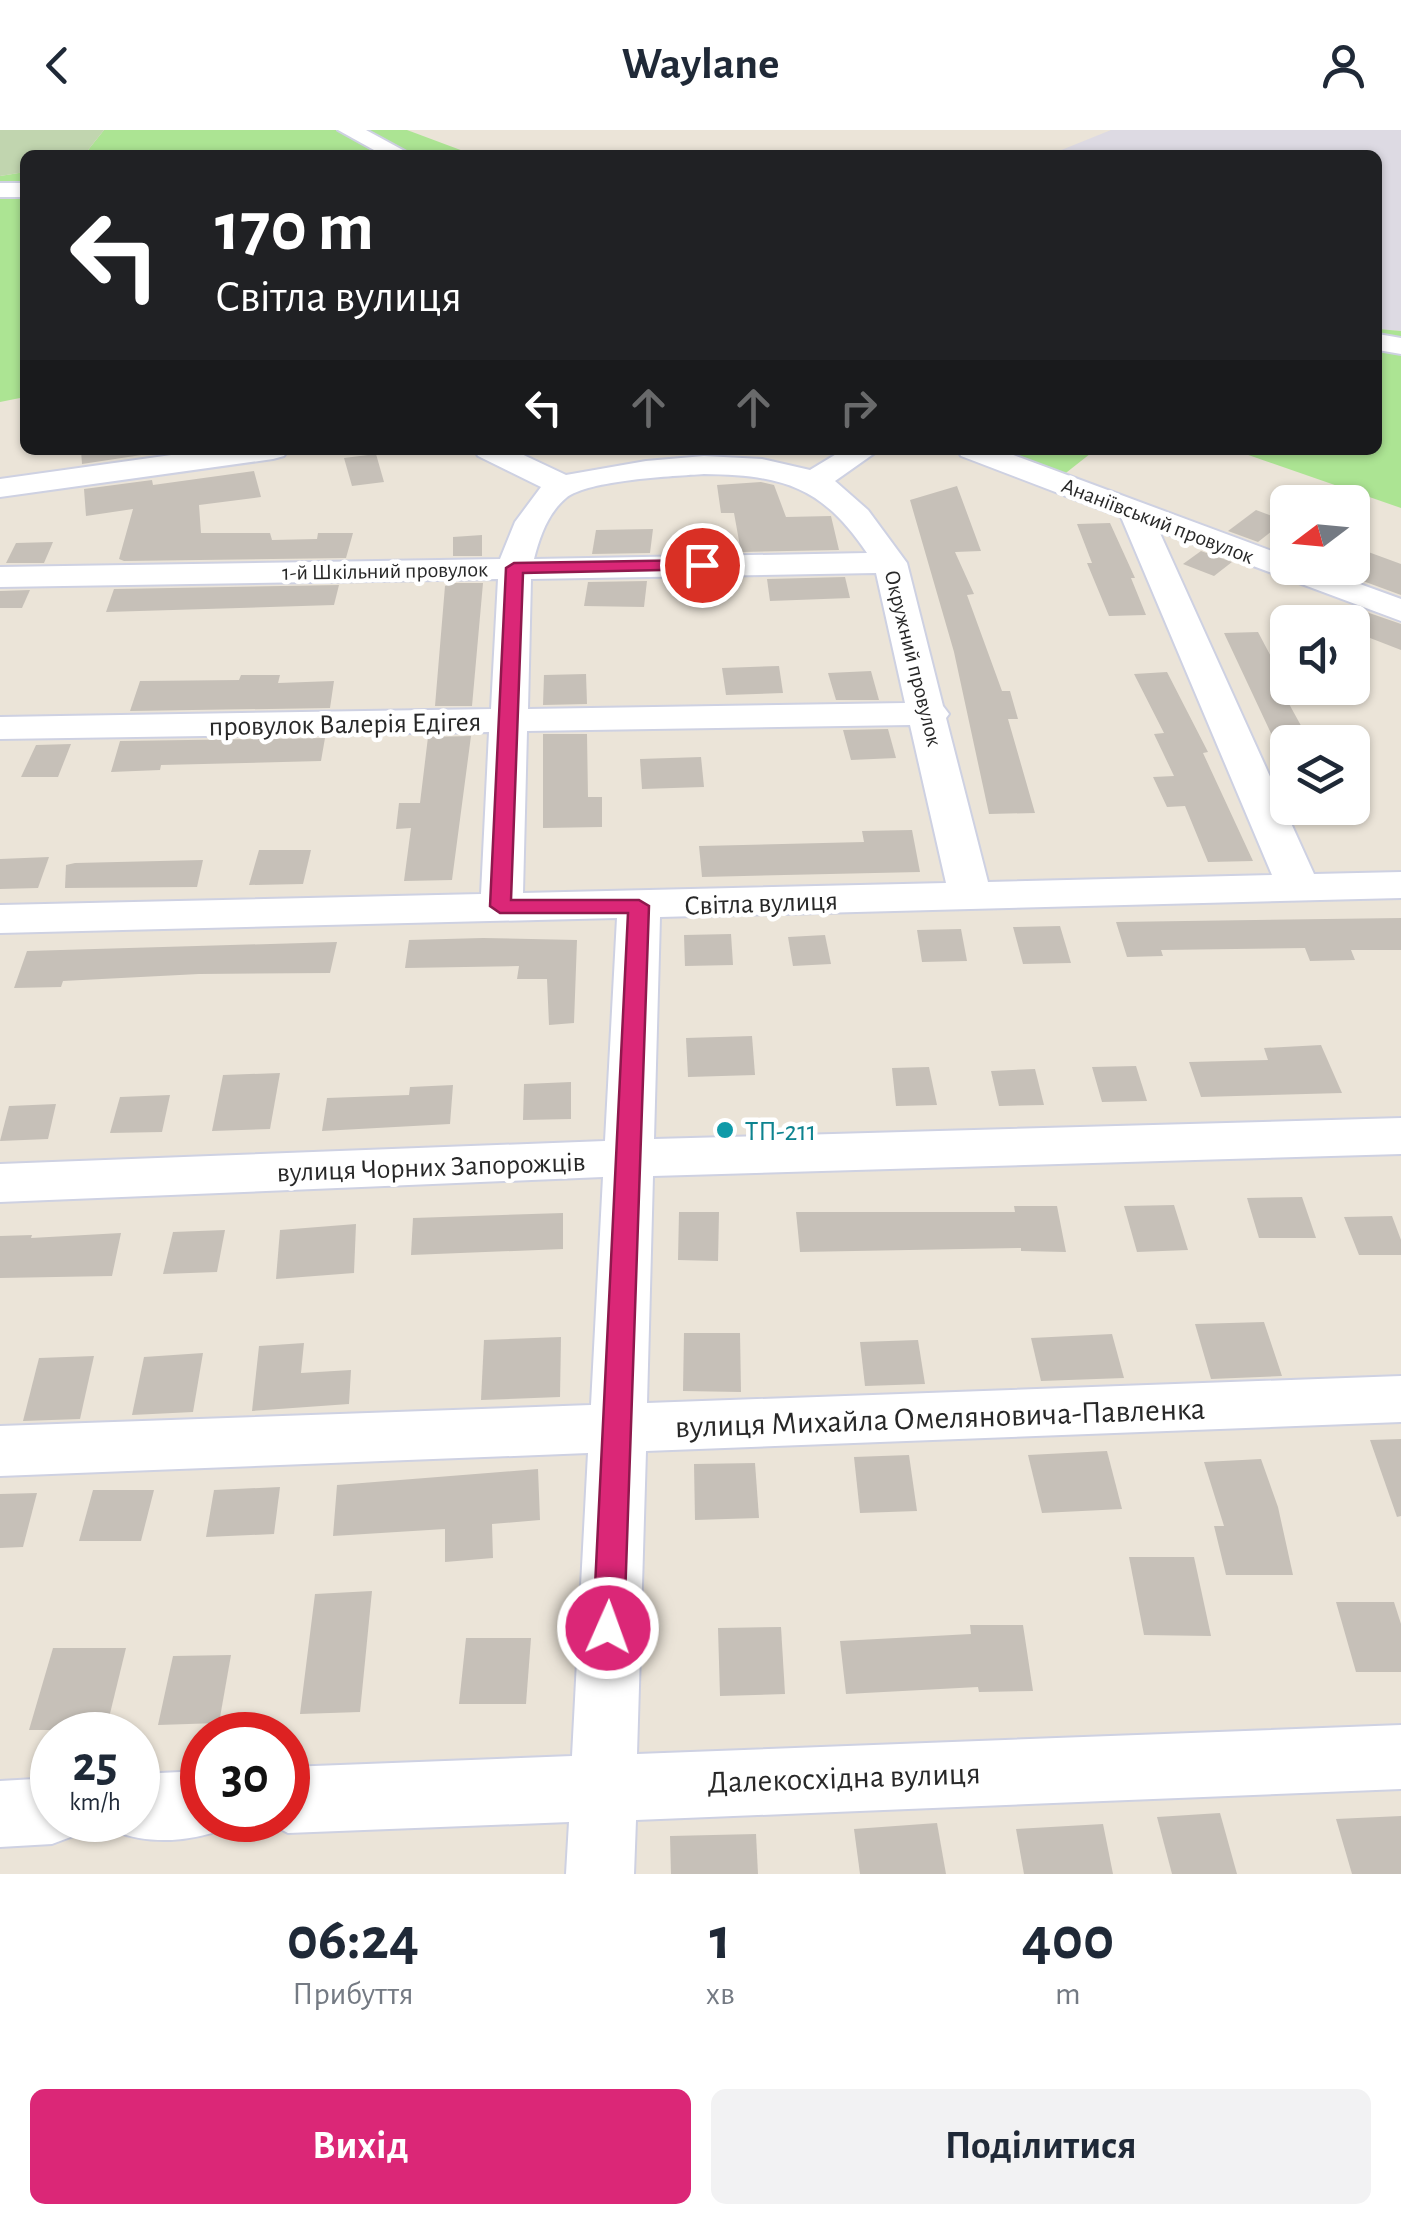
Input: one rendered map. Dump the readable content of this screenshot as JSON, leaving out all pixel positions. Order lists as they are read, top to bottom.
{
  "streets": {
    "street": [
      "Ананіївський провулок",
      "1-й Шкільний провулок",
      "Окружний провулок",
      "провулок Валерія Едігея",
      "Світла вулиця",
      "вулиця Чорних Запорожців",
      "вулиця Михайла Омеляновича-Павленка",
      "Далекосхідна вулиця"
    ]
  },
  "crossings": [
    ["1-й Шкільний провулок", "Окружний провулок"],
    ["Окружний провулок", "провулок Валерія Едігея"],
    ["Окружний провулок", "Світла вулиця"]
  ],
  "places": ["ТП-211"],
  "north": "left",
  "page": {
    "header": "Waylane",
    "turn": ["170 m", "Світла вулиця"],
    "speed": "25 km/h",
    "limit": "30",
    "eta": [
      "06:24",
      "Прибуття",
      "1",
      "хв",
      "400",
      "m"
    ],
    "buttons": ["Вихід", "Поділитися"]
  }
}
